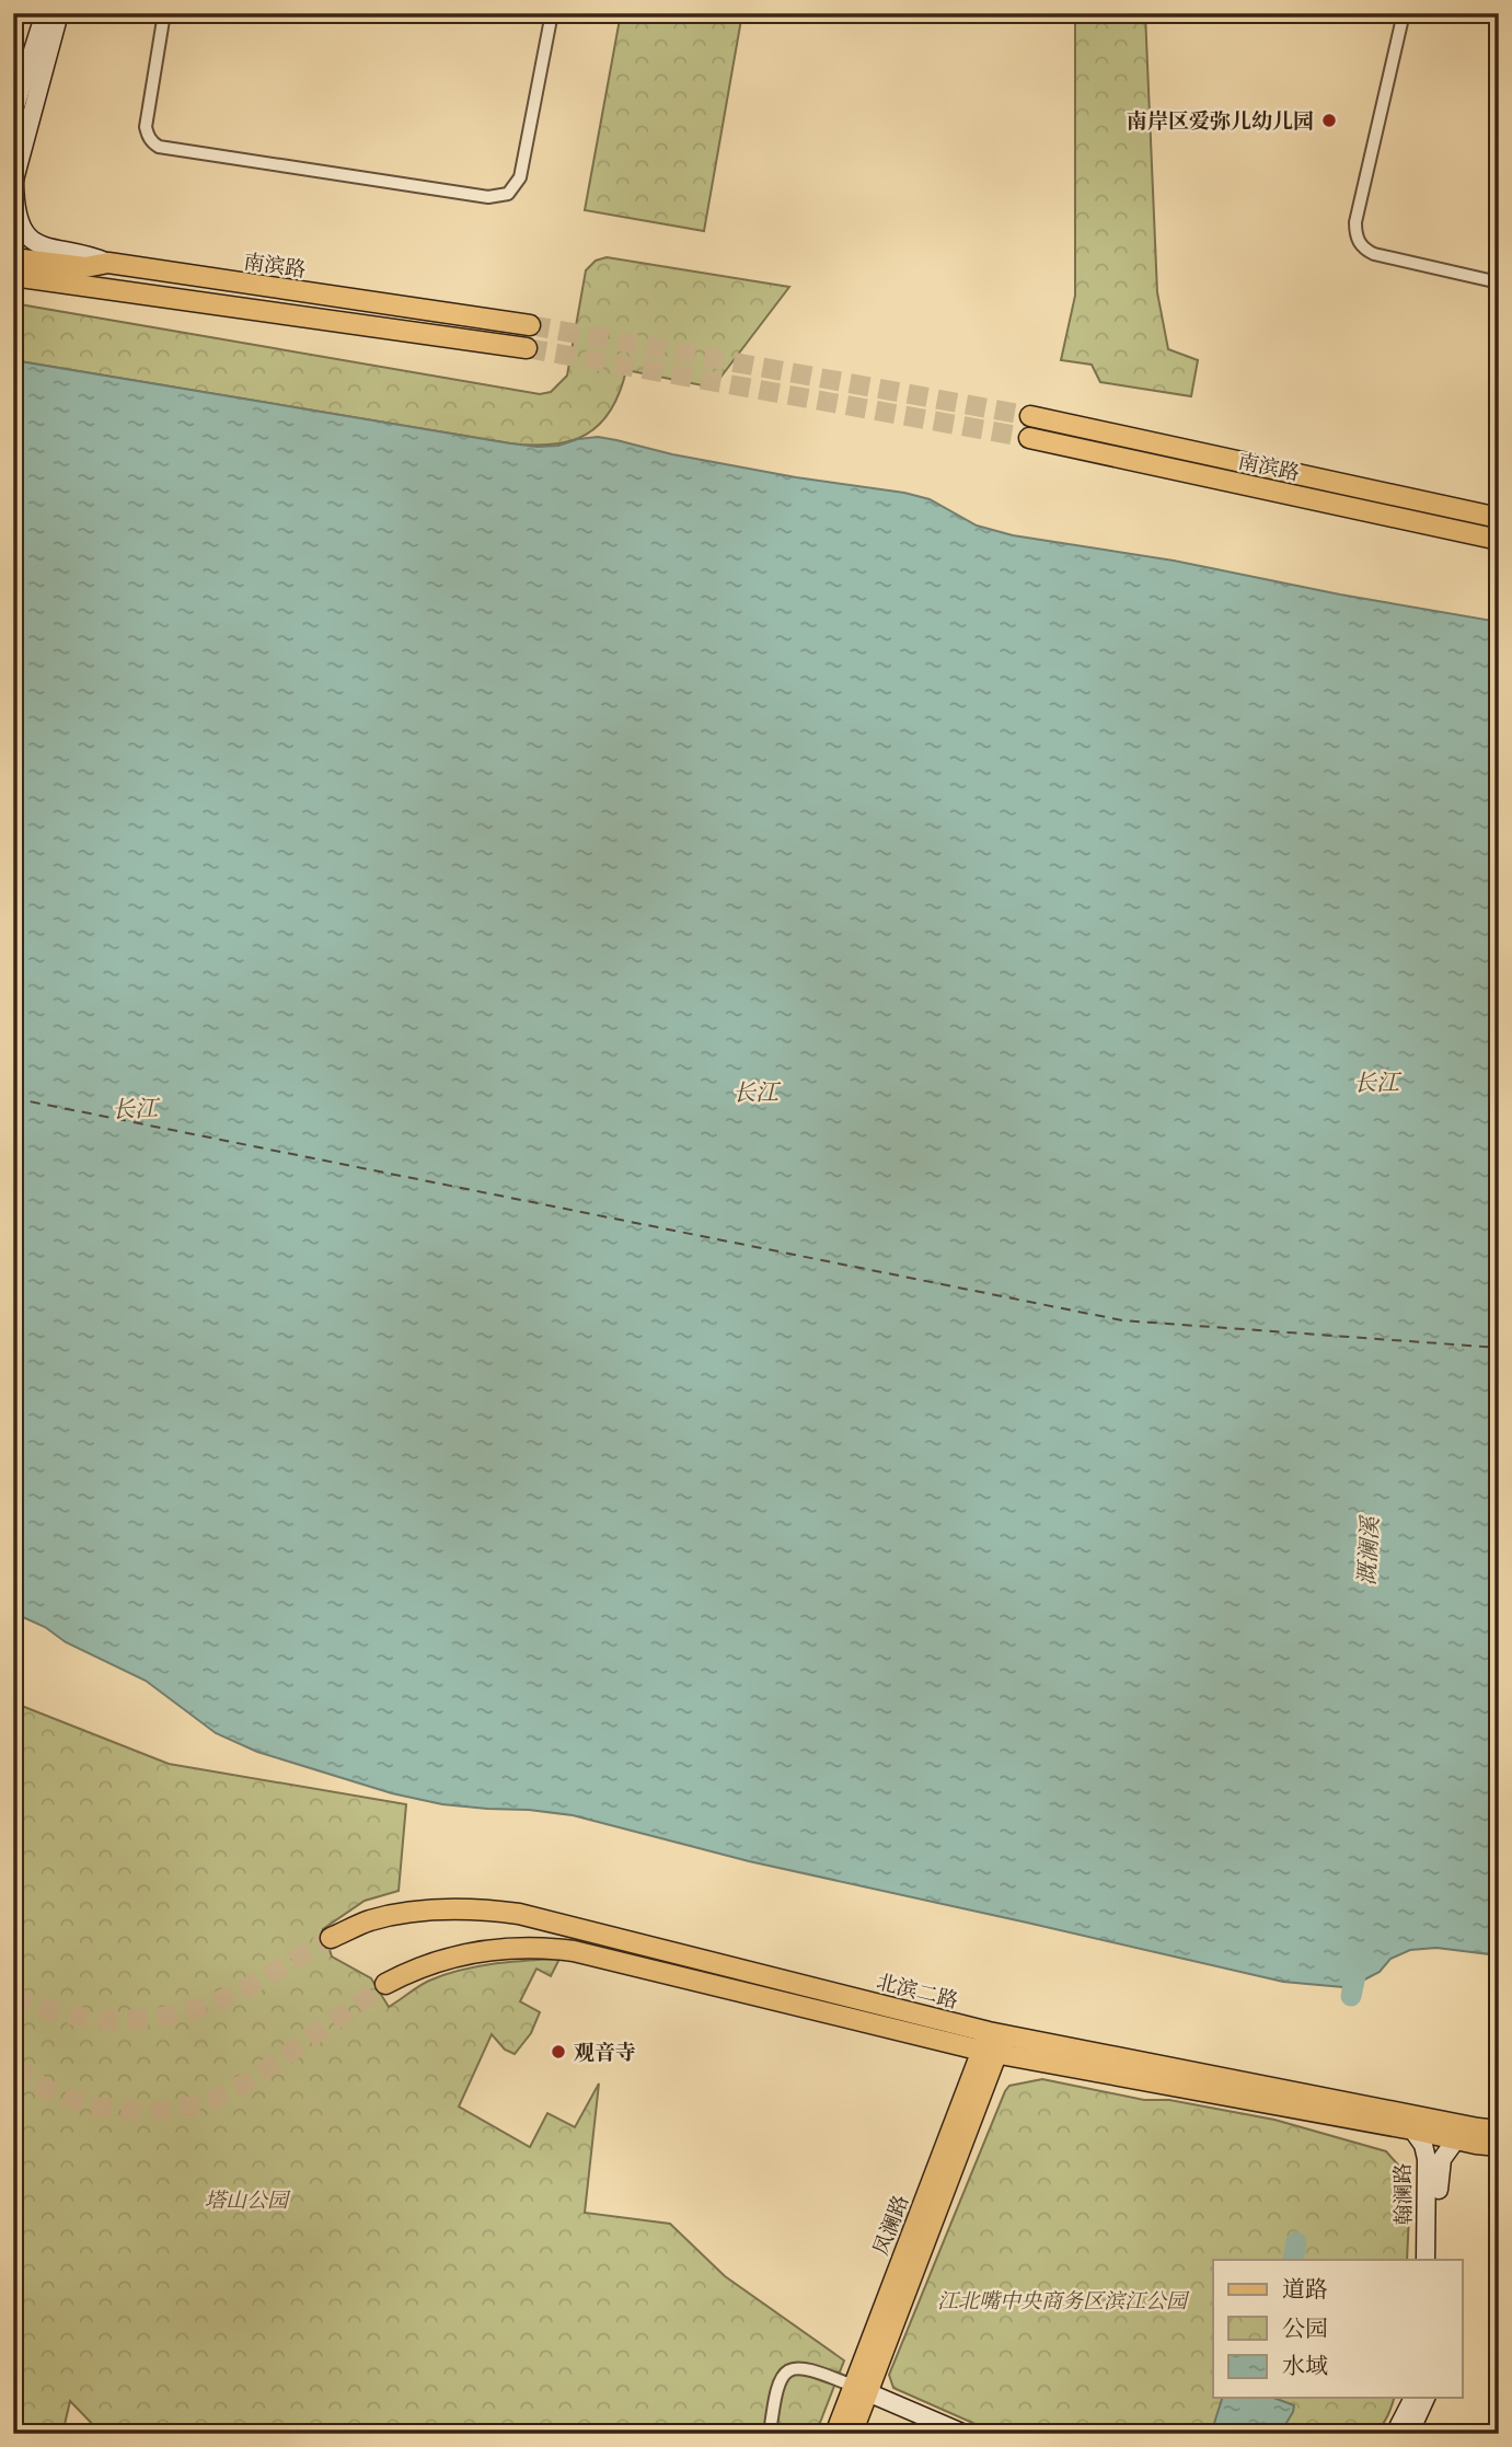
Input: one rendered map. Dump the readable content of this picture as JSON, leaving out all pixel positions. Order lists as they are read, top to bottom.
{
  "streets": {
    "main road": ["南滨路", "北滨二路", "凤澜路"],
    "street": ["翰澜路"]
  },
  "crossings": [
    ["北滨二路", "翰澜路"],
    ["北滨二路", "凤澜路"]
  ],
  "water": ["长江", "溉澜溪"],
  "parks": ["塔山公园", "江北嘴中央商务区滨江公园"],
  "places": ["南岸区爱弥儿幼儿园", "观音寺"],
  "legend": ["道路", "公园", "水域"]
}
